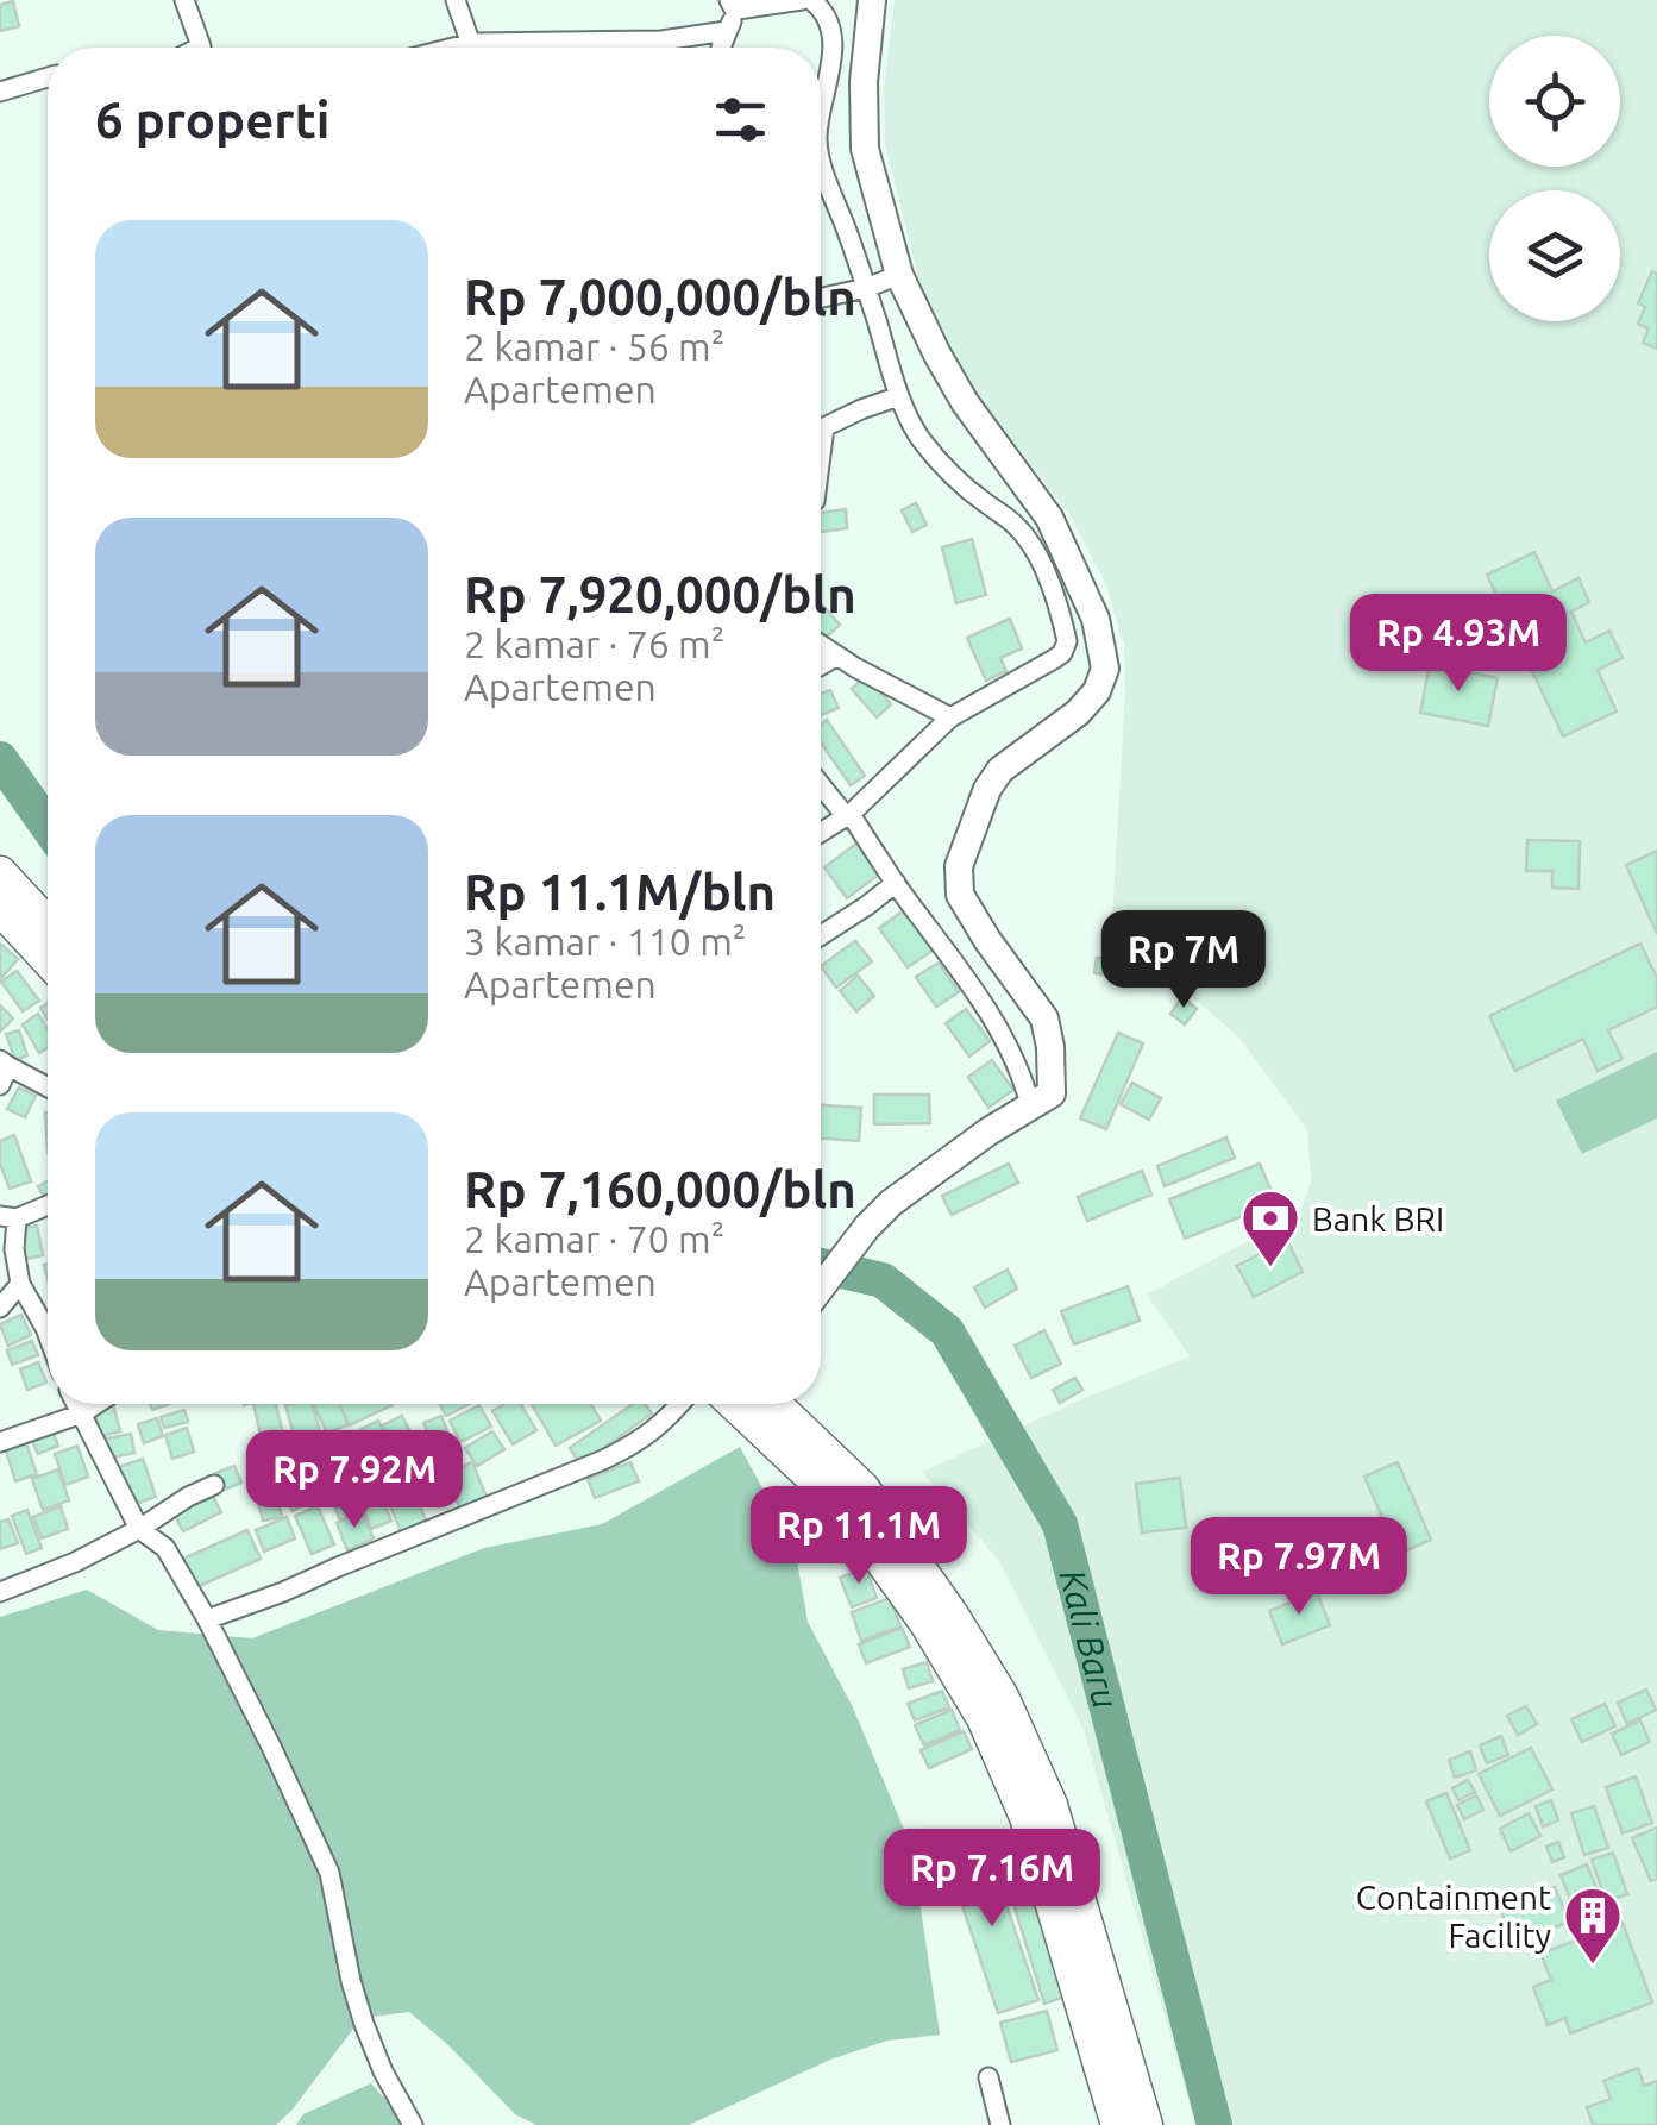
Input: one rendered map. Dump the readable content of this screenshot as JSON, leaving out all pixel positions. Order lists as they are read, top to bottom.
{
  "water": ["Kali Baru"],
  "places": {
    "bank": ["Bank BRI"],
    "building": ["Containment Facility"]
  },
  "page": {
    "heading": "6 properti",
    "list": [
      {
        "name": "Rp 7,000,000/bln",
        "note": "2 kamar · 56 m² · Apartemen"
      },
      {
        "name": "Rp 7,920,000/bln",
        "note": "2 kamar · 76 m² · Apartemen"
      },
      {
        "name": "Rp 11.1M/bln",
        "note": "3 kamar · 110 m² · Apartemen"
      },
      {
        "name": "Rp 7,160,000/bln",
        "note": "2 kamar · 70 m² · Apartemen"
      }
    ],
    "price": [
      "Rp 4.93M",
      "Rp 7M",
      "Rp 7.92M",
      "Rp 11.1M",
      "Rp 7.97M",
      "Rp 7.16M"
    ]
  }
}
